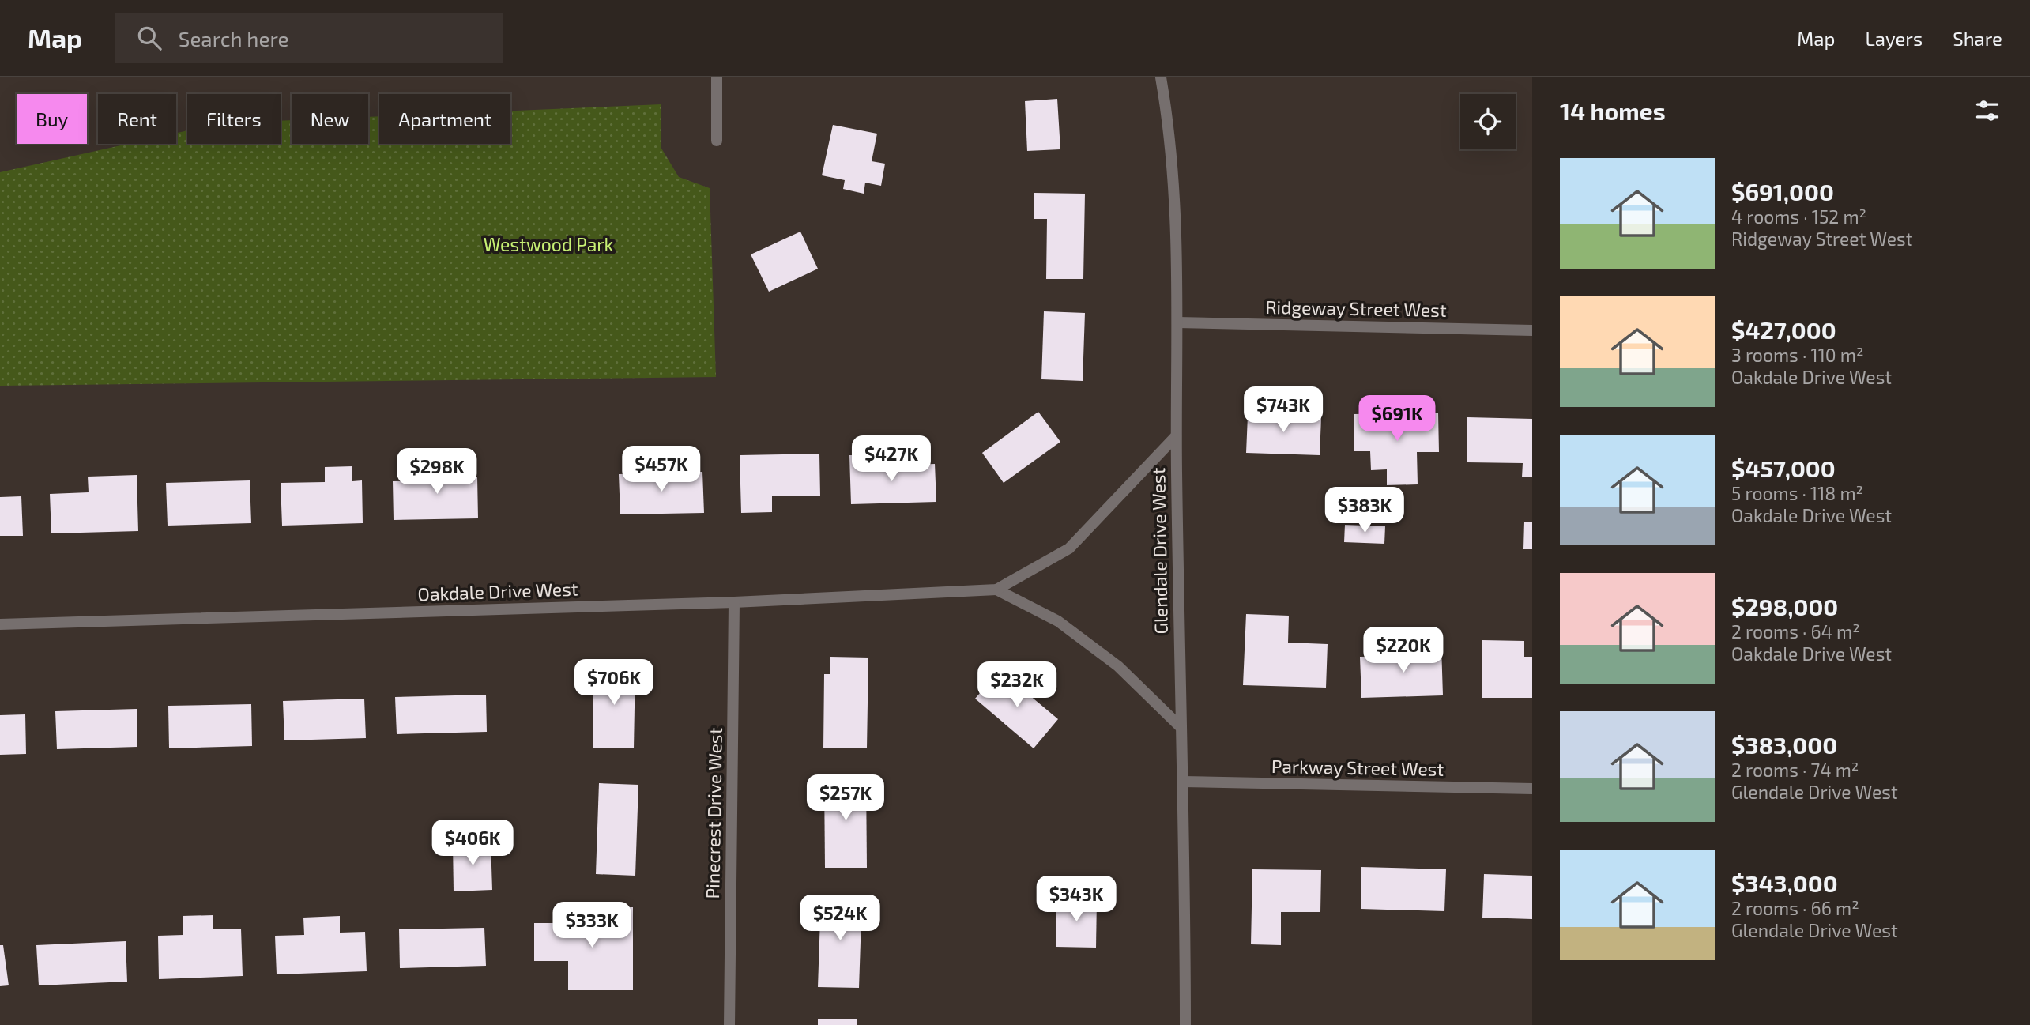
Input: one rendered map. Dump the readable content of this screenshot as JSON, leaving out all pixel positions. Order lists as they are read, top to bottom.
{
  "streets": {
    "street": [
      "Ridgeway Street West",
      "Glendale Drive West",
      "Oakdale Drive West",
      "Parkway Street West",
      "Pinecrest Drive West"
    ]
  },
  "crossings": [
    ["Ridgeway Street West", "Glendale Drive West"],
    ["Glendale Drive West", "Oakdale Drive West"],
    ["Glendale Drive West", "Parkway Street West"],
    ["Oakdale Drive West", "Pinecrest Drive West"]
  ],
  "parks": ["Westwood Park"],
  "page": {
    "header": "Map",
    "search": "Search here",
    "nav": ["Map", "Layers", "Share"],
    "heading": "14 homes",
    "chip": [
      "Buy",
      "Rent",
      "Filters",
      "New",
      "Apartment"
    ],
    "list": [
      {
        "name": "$691,000",
        "note": "4 rooms · 152 m² · Ridgeway Street West"
      },
      {
        "name": "$427,000",
        "note": "3 rooms · 110 m² · Oakdale Drive West"
      },
      {
        "name": "$457,000",
        "note": "5 rooms · 118 m² · Oakdale Drive West"
      },
      {
        "name": "$298,000",
        "note": "2 rooms · 64 m² · Oakdale Drive West"
      },
      {
        "name": "$383,000",
        "note": "2 rooms · 74 m² · Glendale Drive West"
      },
      {
        "name": "$343,000",
        "note": "2 rooms · 66 m² · Glendale Drive West"
      }
    ],
    "price": [
      "$743K",
      "$691K",
      "$427K",
      "$457K",
      "$298K",
      "$383K",
      "$220K",
      "$706K",
      "$232K",
      "$257K",
      "$406K",
      "$343K",
      "$524K",
      "$333K"
    ]
  }
}
